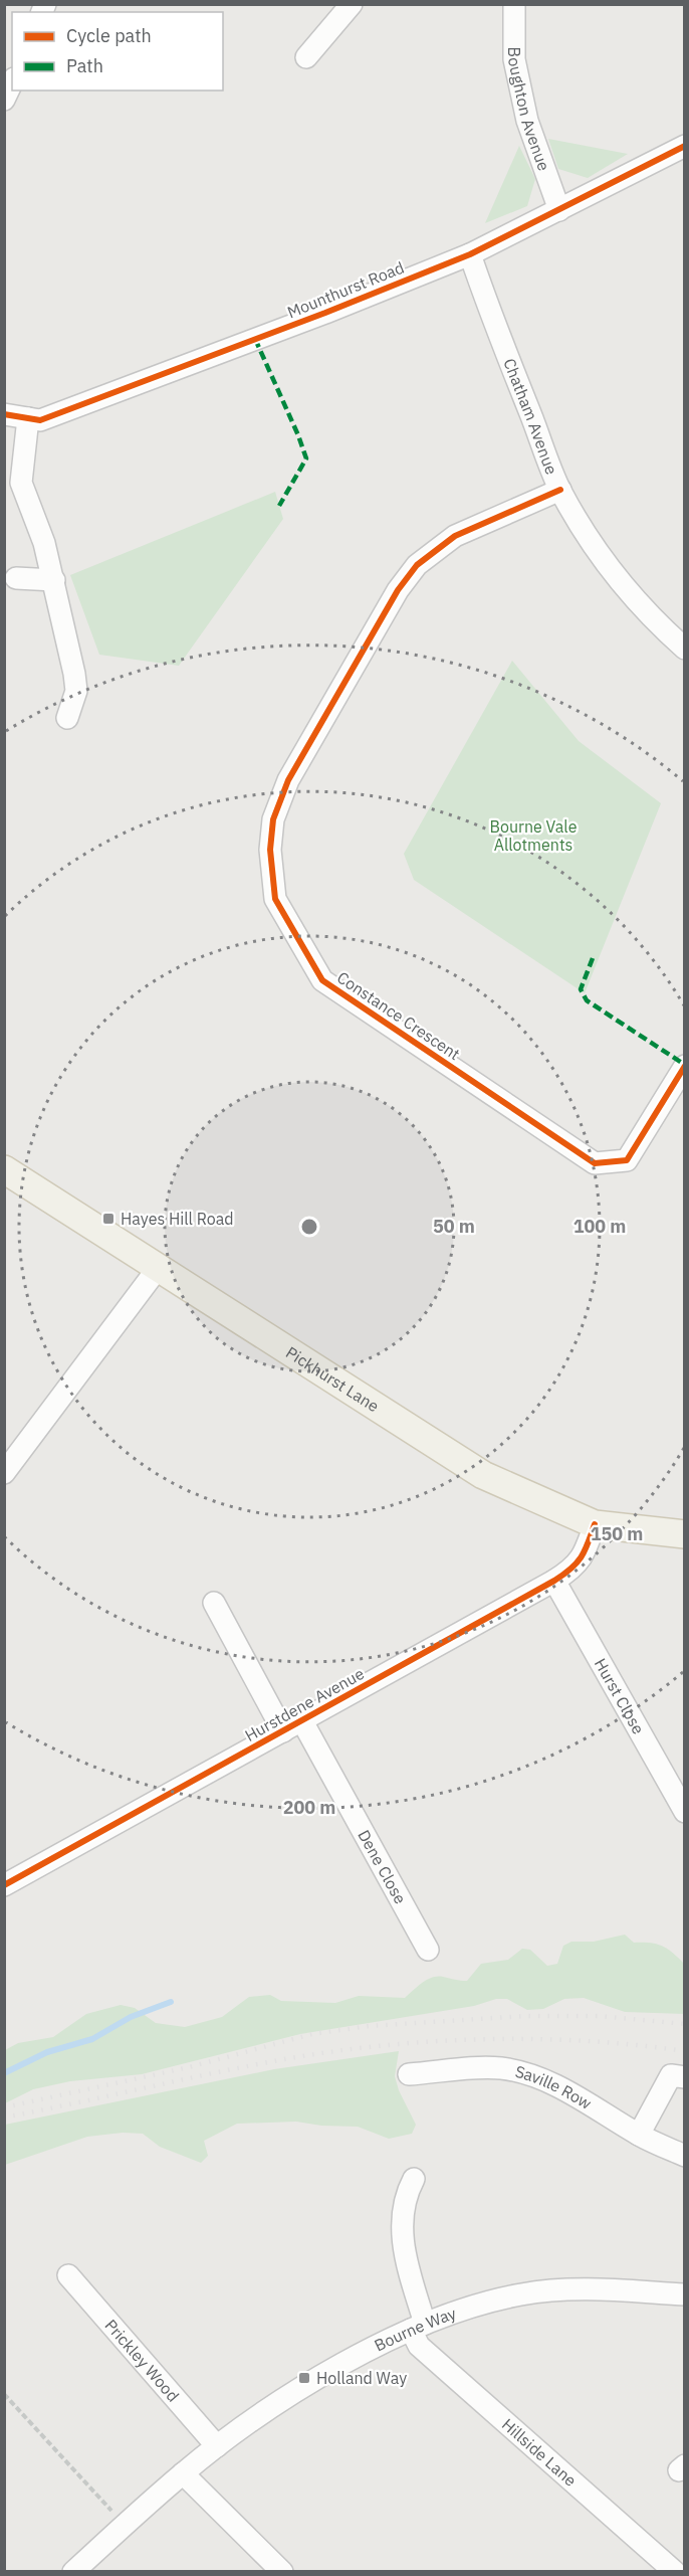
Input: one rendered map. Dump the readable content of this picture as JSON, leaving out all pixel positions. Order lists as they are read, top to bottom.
{
  "streets": {
    "main road": ["Pickhurst Lane"],
    "street": [
      "Boughton Avenue",
      "Mounthurst Road",
      "Chatham Avenue",
      "Constance Crescent",
      "Hurst Close",
      "Hurstdene Avenue",
      "Dene Close",
      "Saville Row",
      "Bourne Way",
      "Prickley Wood",
      "Hillside Lane"
    ]
  },
  "crossings": [
    ["Boughton Avenue", "Mounthurst Road"],
    ["Mounthurst Road", "Chatham Avenue"],
    ["Chatham Avenue", "Constance Crescent"],
    ["Pickhurst Lane", "Hurstdene Avenue"],
    ["Hurst Close", "Hurstdene Avenue"],
    ["Hurstdene Avenue", "Dene Close"],
    ["Bourne Way", "Prickley Wood"],
    ["Bourne Way", "Hillside Lane"]
  ],
  "parks": ["Bourne Vale Allotments"],
  "places": {
    "transit": ["Hayes Hill Road", "Holland Way"]
  },
  "legend": ["Cycle path", "Path"],
  "rings": [
    "50 m",
    "100 m",
    "150 m",
    "200 m"
  ]
}
